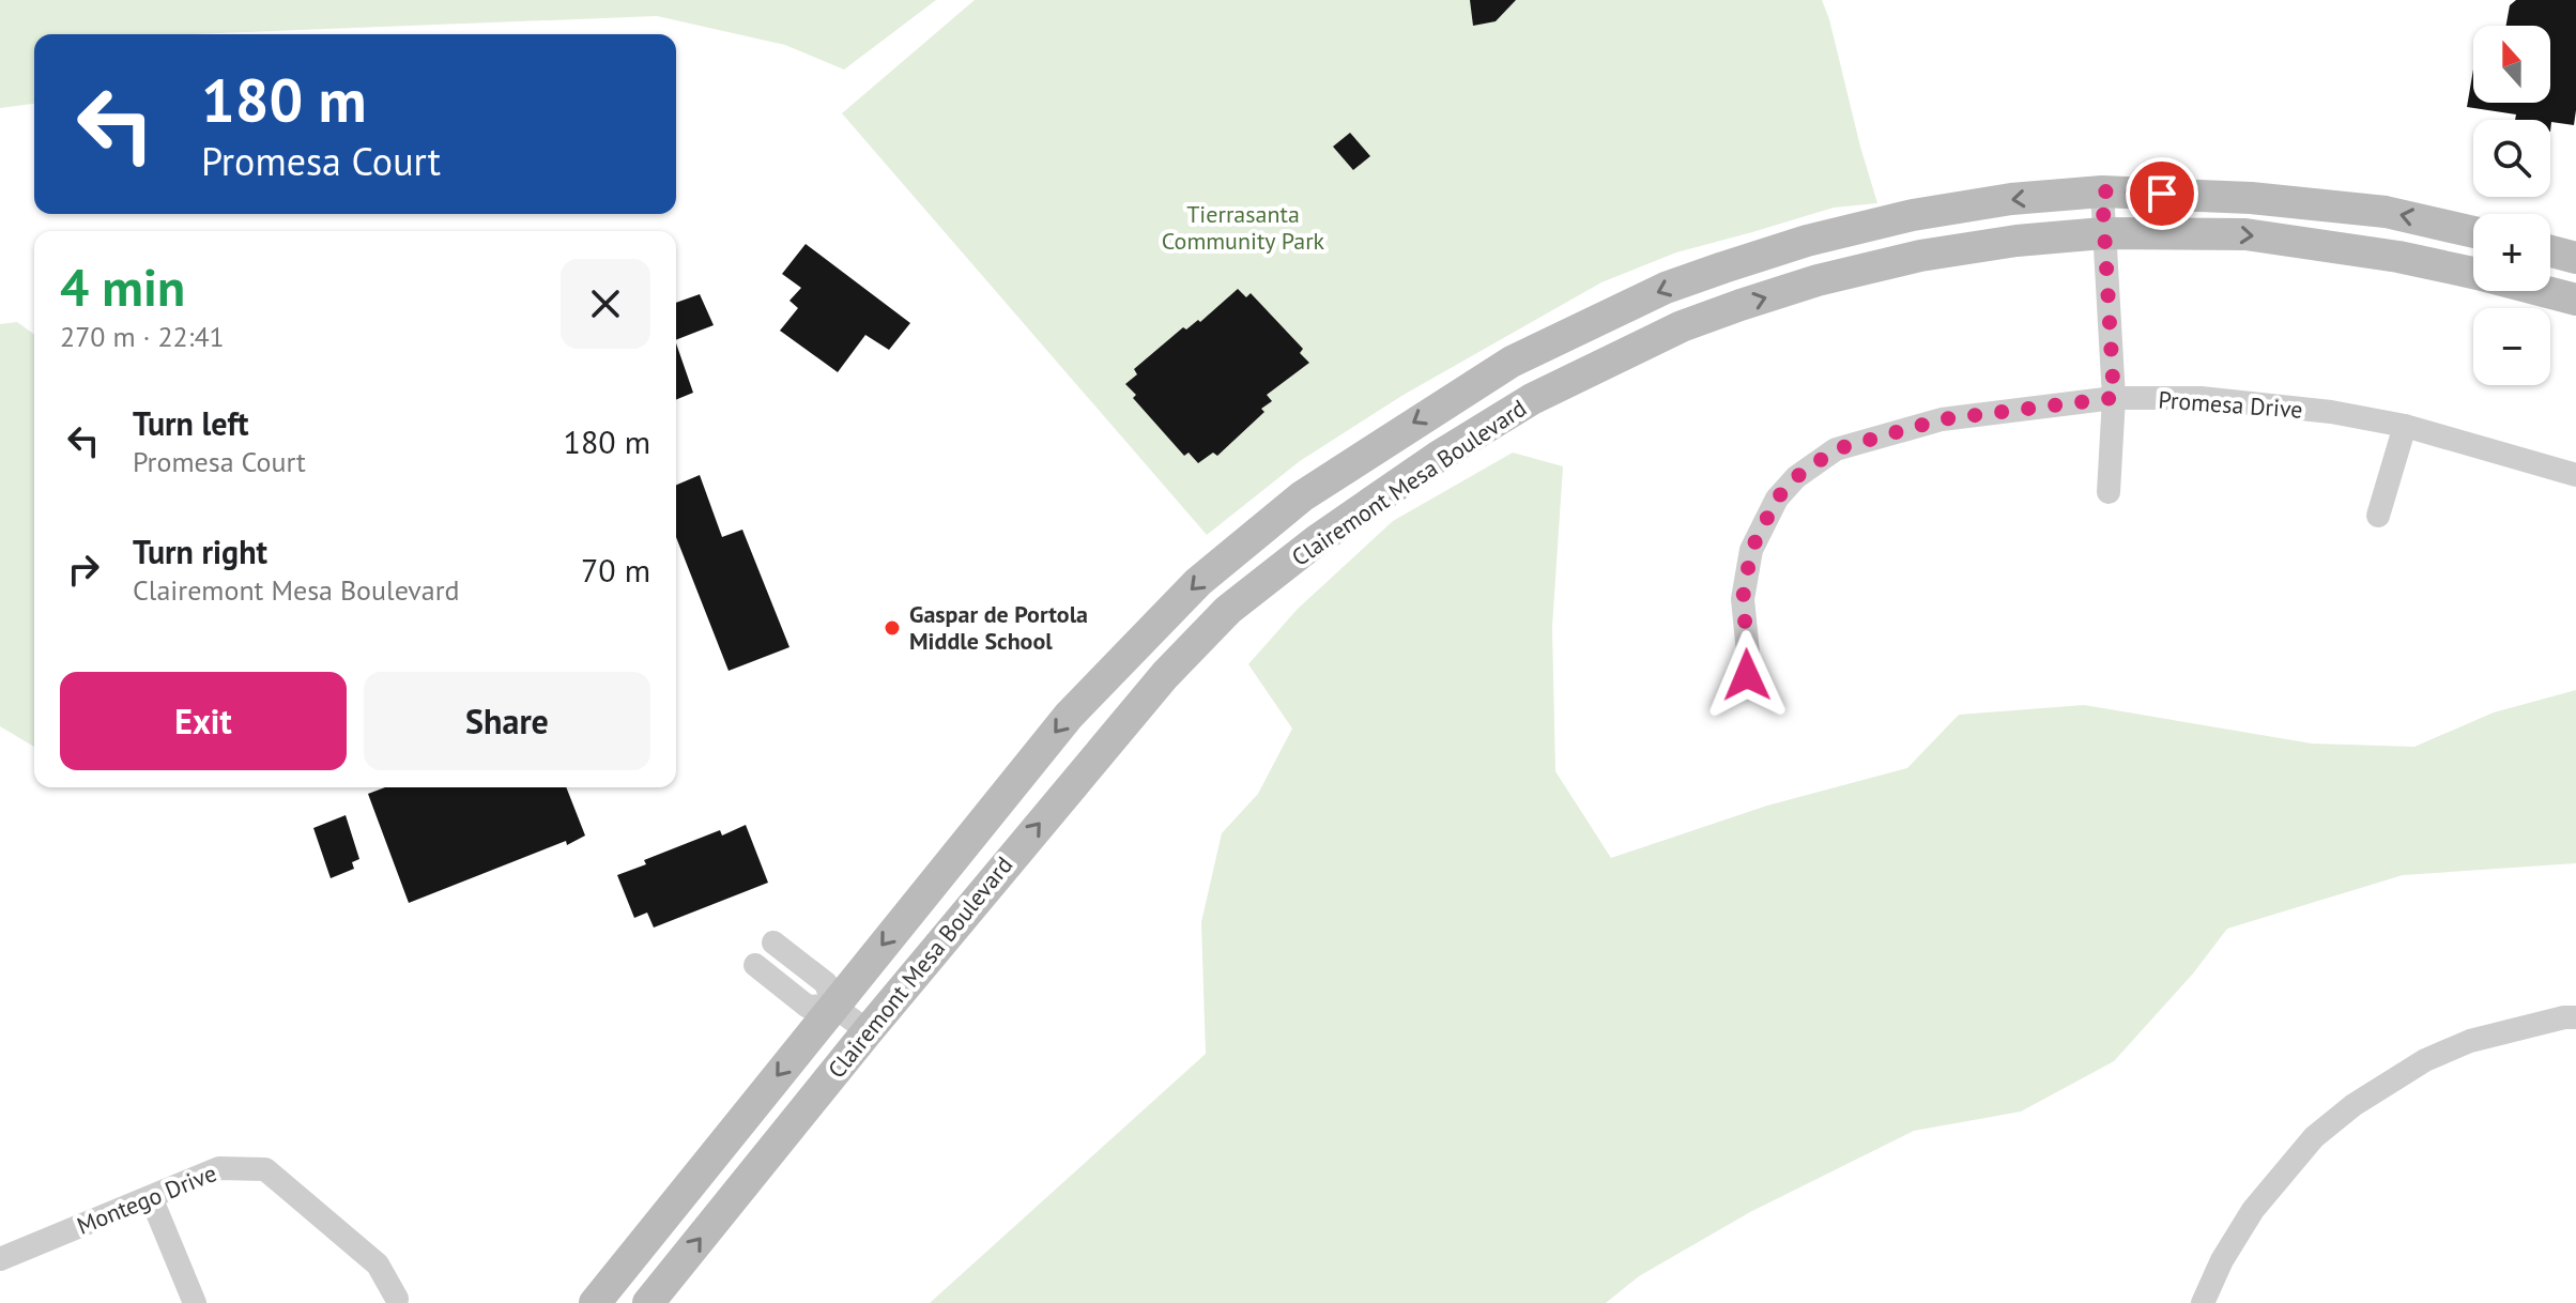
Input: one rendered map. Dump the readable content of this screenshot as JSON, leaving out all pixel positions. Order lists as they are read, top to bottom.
{
  "streets": {
    "main road": ["Clairemont Mesa Boulevard"],
    "street": ["Promesa Drive", "Montego Drive"]
  },
  "parks": ["Tierrasanta Community Park"],
  "places": ["Gaspar de Portola Middle School"],
  "north": "top",
  "page": {
    "map_buttons": ["+", "−"],
    "turn": ["180 m", "Promesa Court"],
    "heading": ["4 min", "270 m · 22:41"],
    "list": [
      {
        "name": "Turn left",
        "note": "Promesa Court",
        "value": "180 m"
      },
      {
        "name": "Turn right",
        "note": "Clairemont Mesa Boulevard",
        "value": "70 m"
      }
    ],
    "buttons": ["Exit", "Share"]
  }
}
